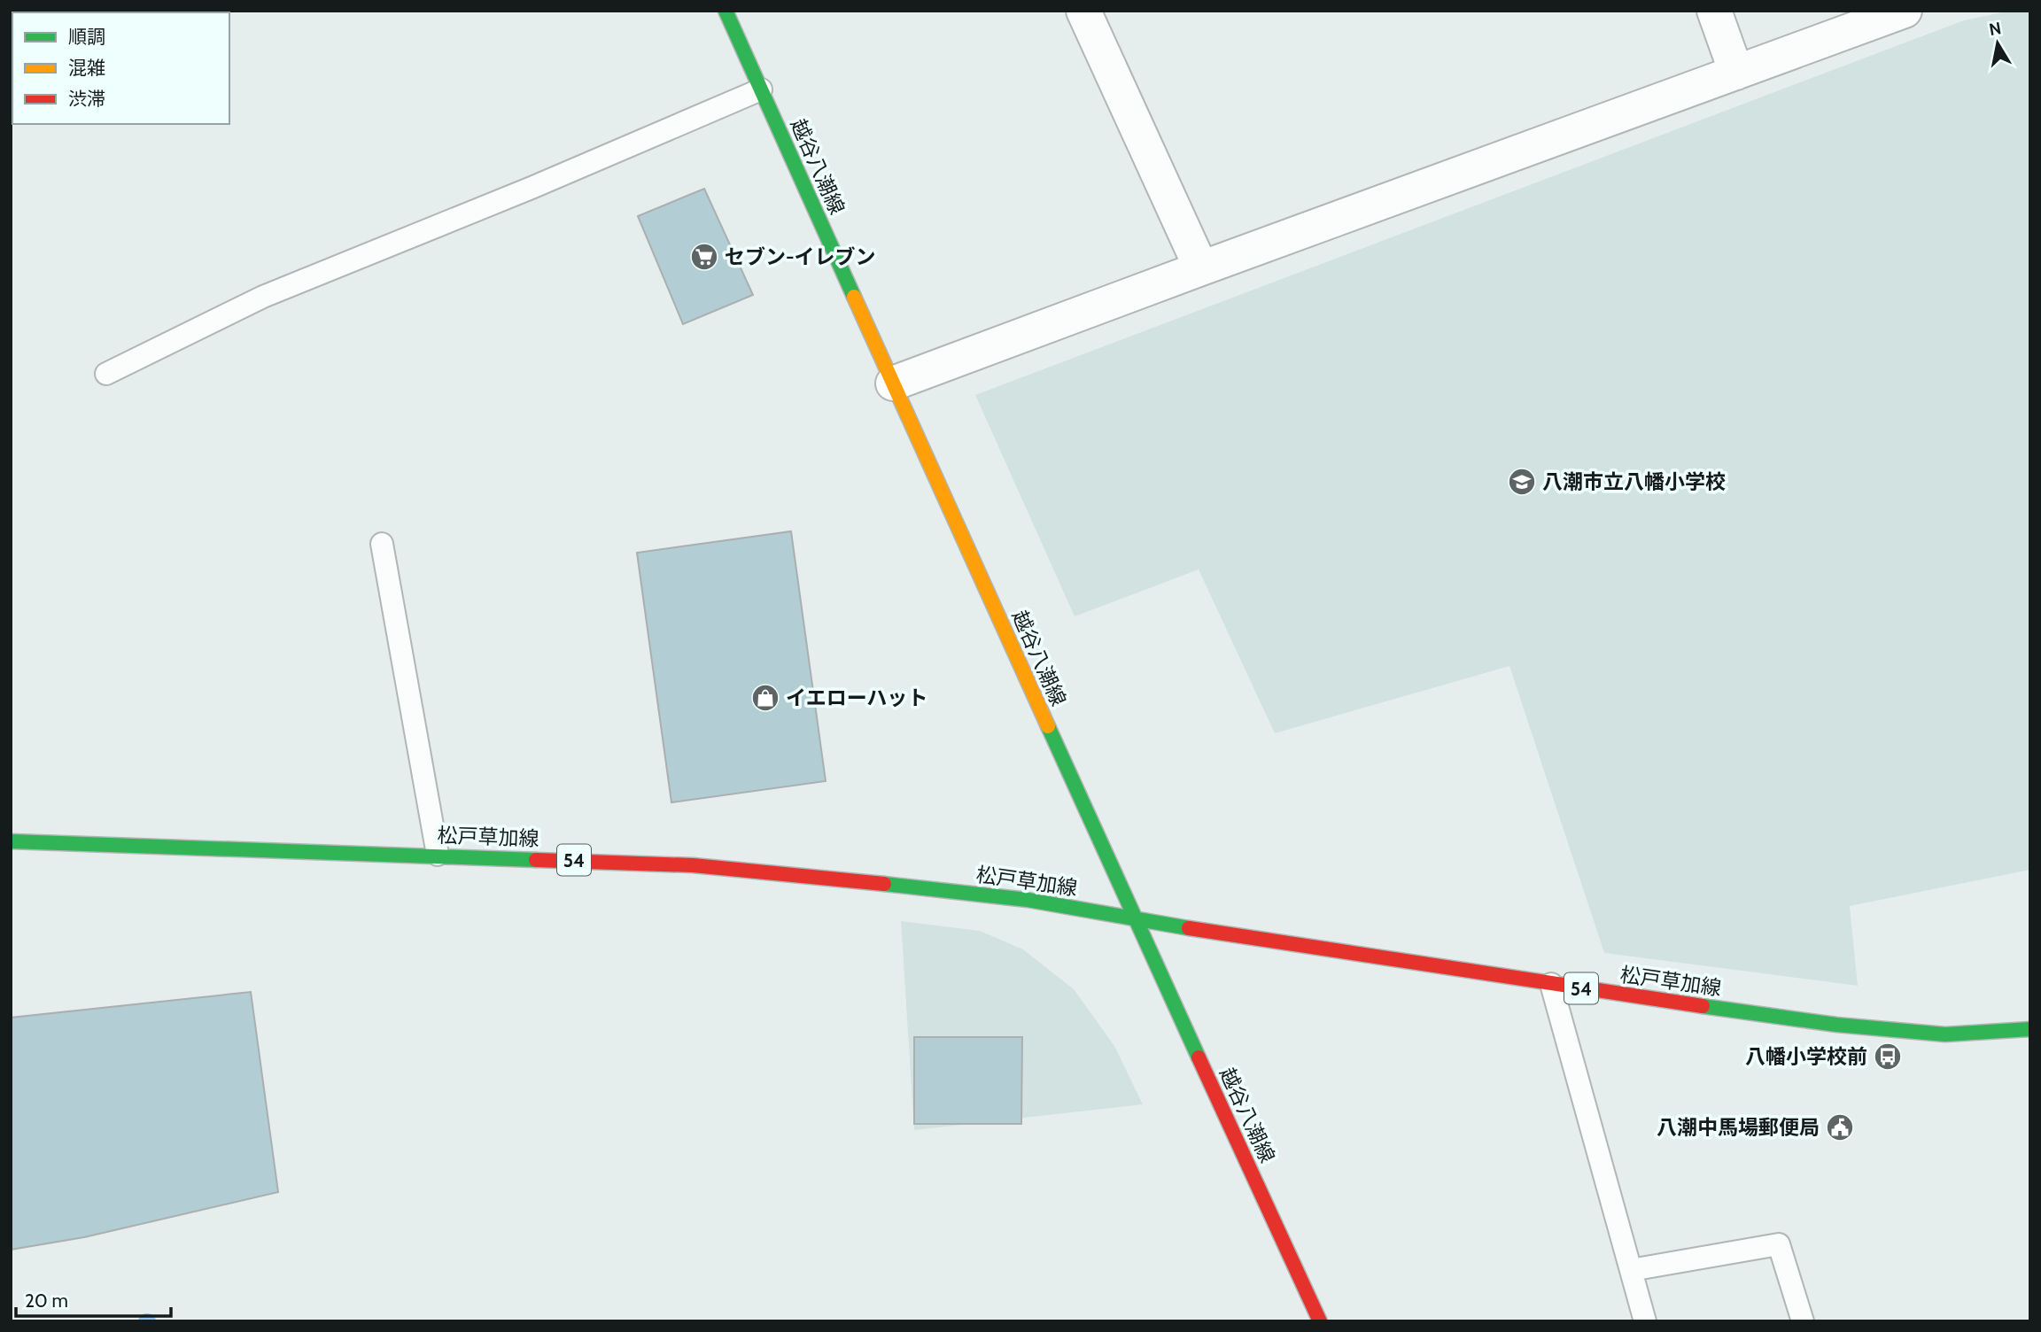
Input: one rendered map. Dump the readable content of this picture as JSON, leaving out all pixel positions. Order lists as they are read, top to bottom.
{
  "streets": {
    "main road": ["越谷八潮線", "松戸草加線", "54"]
  },
  "crossings": [
    ["越谷八潮線", "松戸草加線"]
  ],
  "places": {
    "supermarket": ["セブン-イレブン"],
    "school or university": ["八潮市立八幡小学校"],
    "shop": ["イエローハット"],
    "bus stop": ["八幡小学校前"],
    "public building": ["八潮中馬場郵便局"]
  },
  "legend": ["順調", "混雑", "渋滞"],
  "scale_bar": "20 m",
  "north": "top"
}
